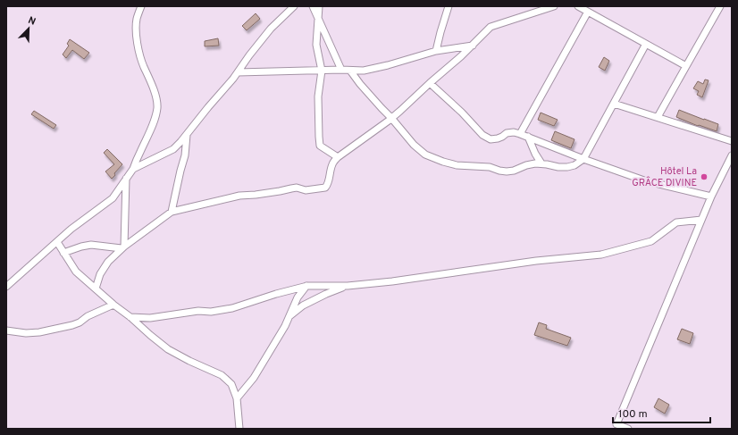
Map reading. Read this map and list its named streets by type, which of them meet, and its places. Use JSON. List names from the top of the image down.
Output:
{
  "places": ["Hôtel La GRÂCE DIVINE"],
  "scale_bar": "100 m",
  "north": "top right"
}
